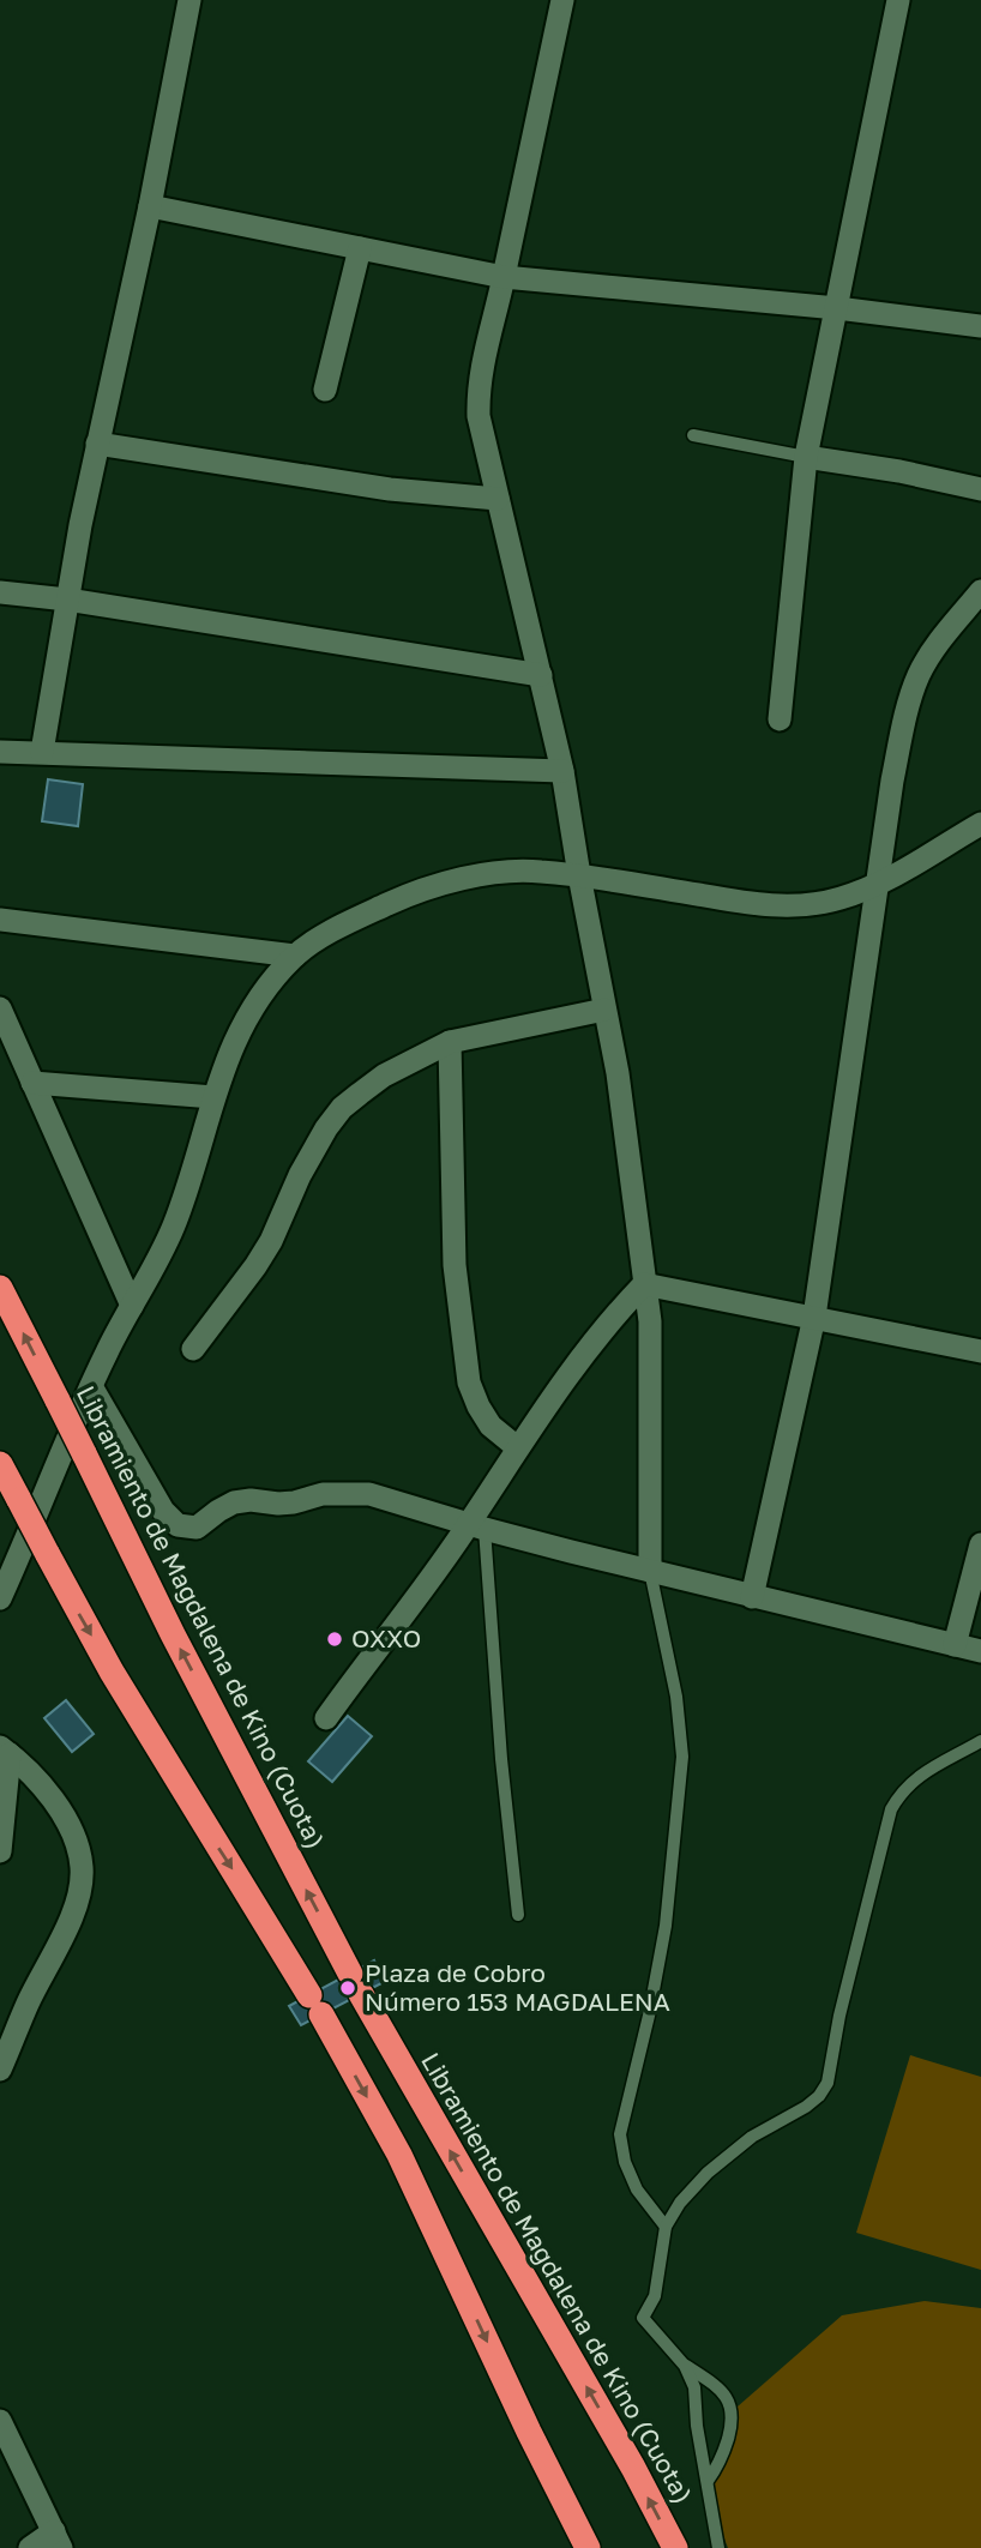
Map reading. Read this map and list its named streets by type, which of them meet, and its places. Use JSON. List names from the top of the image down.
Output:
{
  "streets": {
    "highway": ["Libramiento de Magdalena de Kino (Cuota)"]
  },
  "places": ["OXXO", "Plaza de Cobro Número 153 MAGDALENA"]
}
